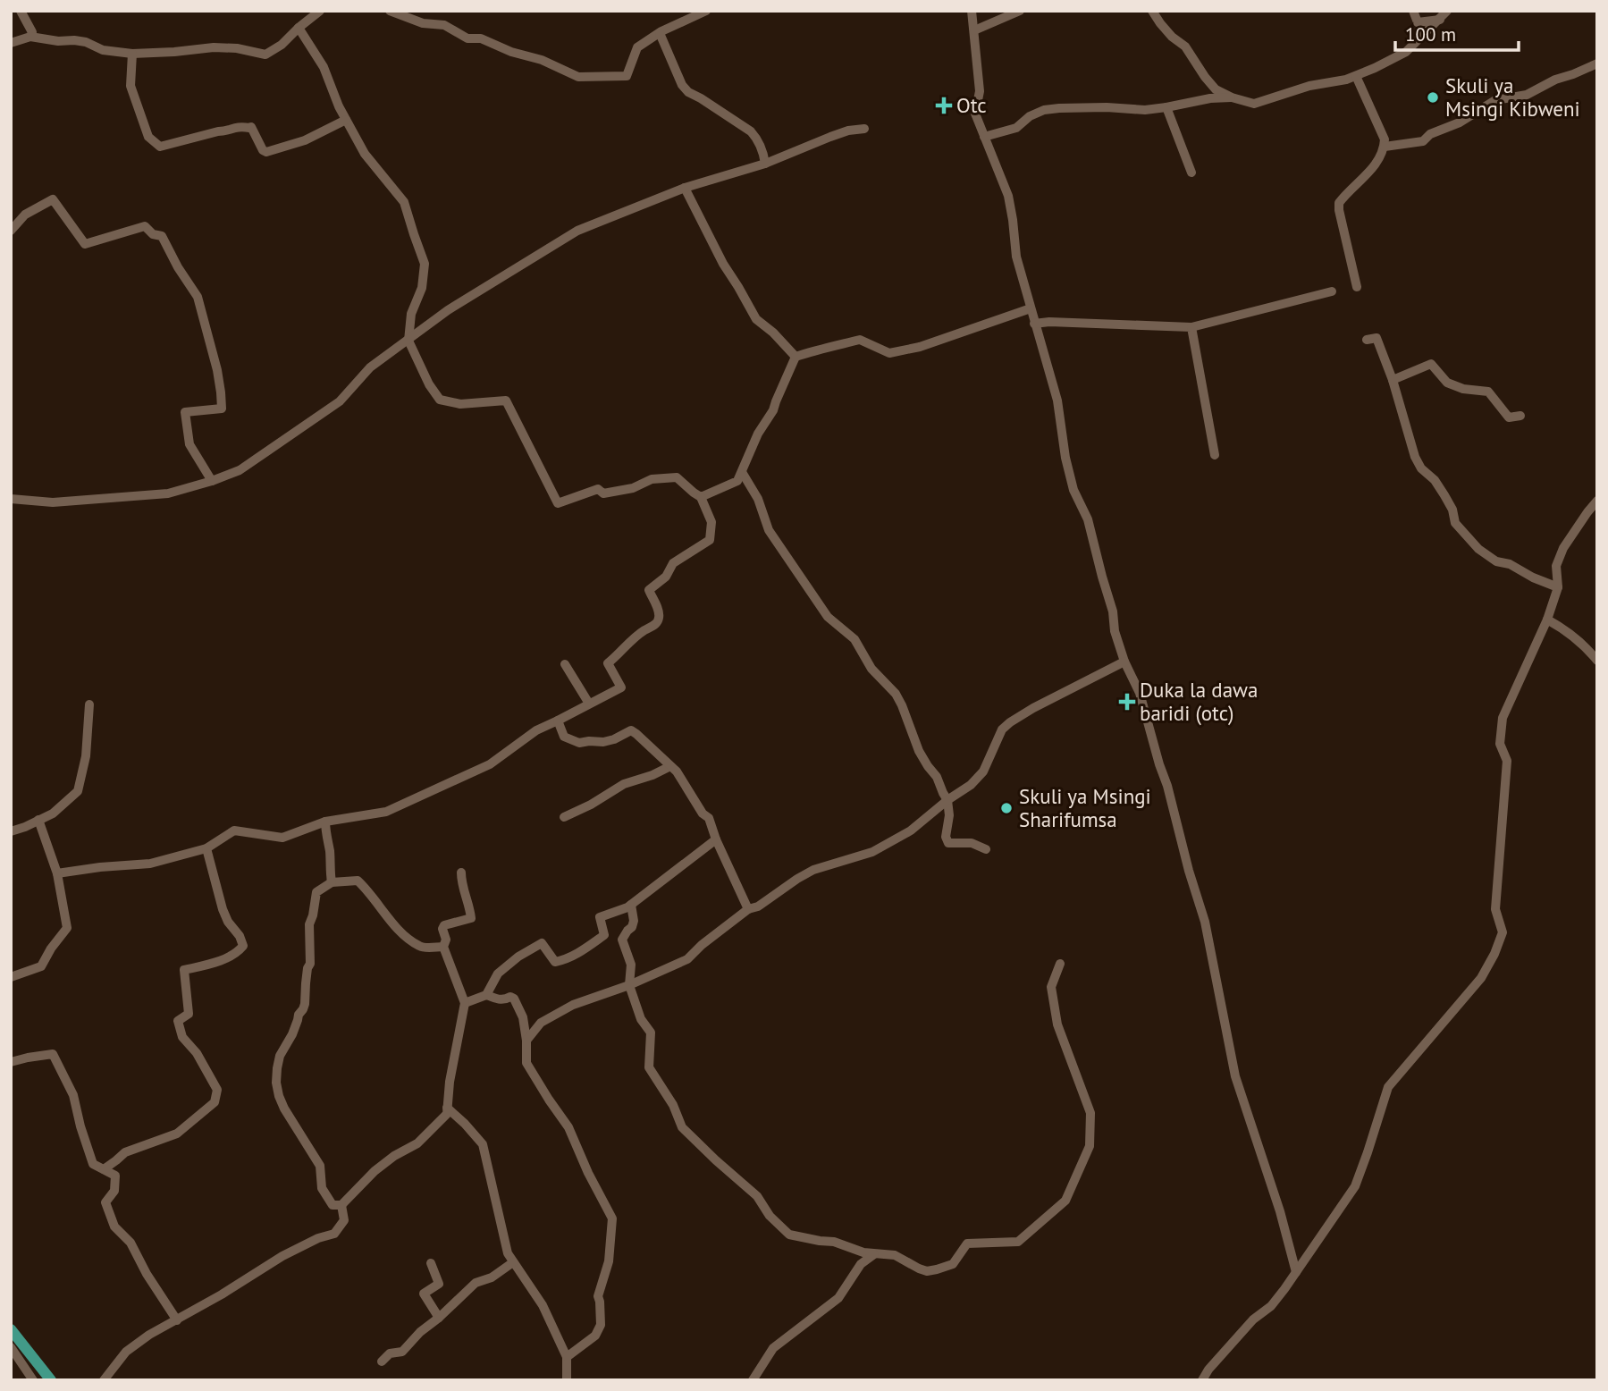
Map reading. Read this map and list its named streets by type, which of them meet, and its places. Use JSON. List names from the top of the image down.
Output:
{
  "places": {
    "other": ["Skuli ya Msingi Kibweni", "Skuli ya Msingi Sharifumsa"],
    "health": ["Otc", "Duka la dawa baridi (otc)"]
  },
  "scale_bar": "100 m"
}
